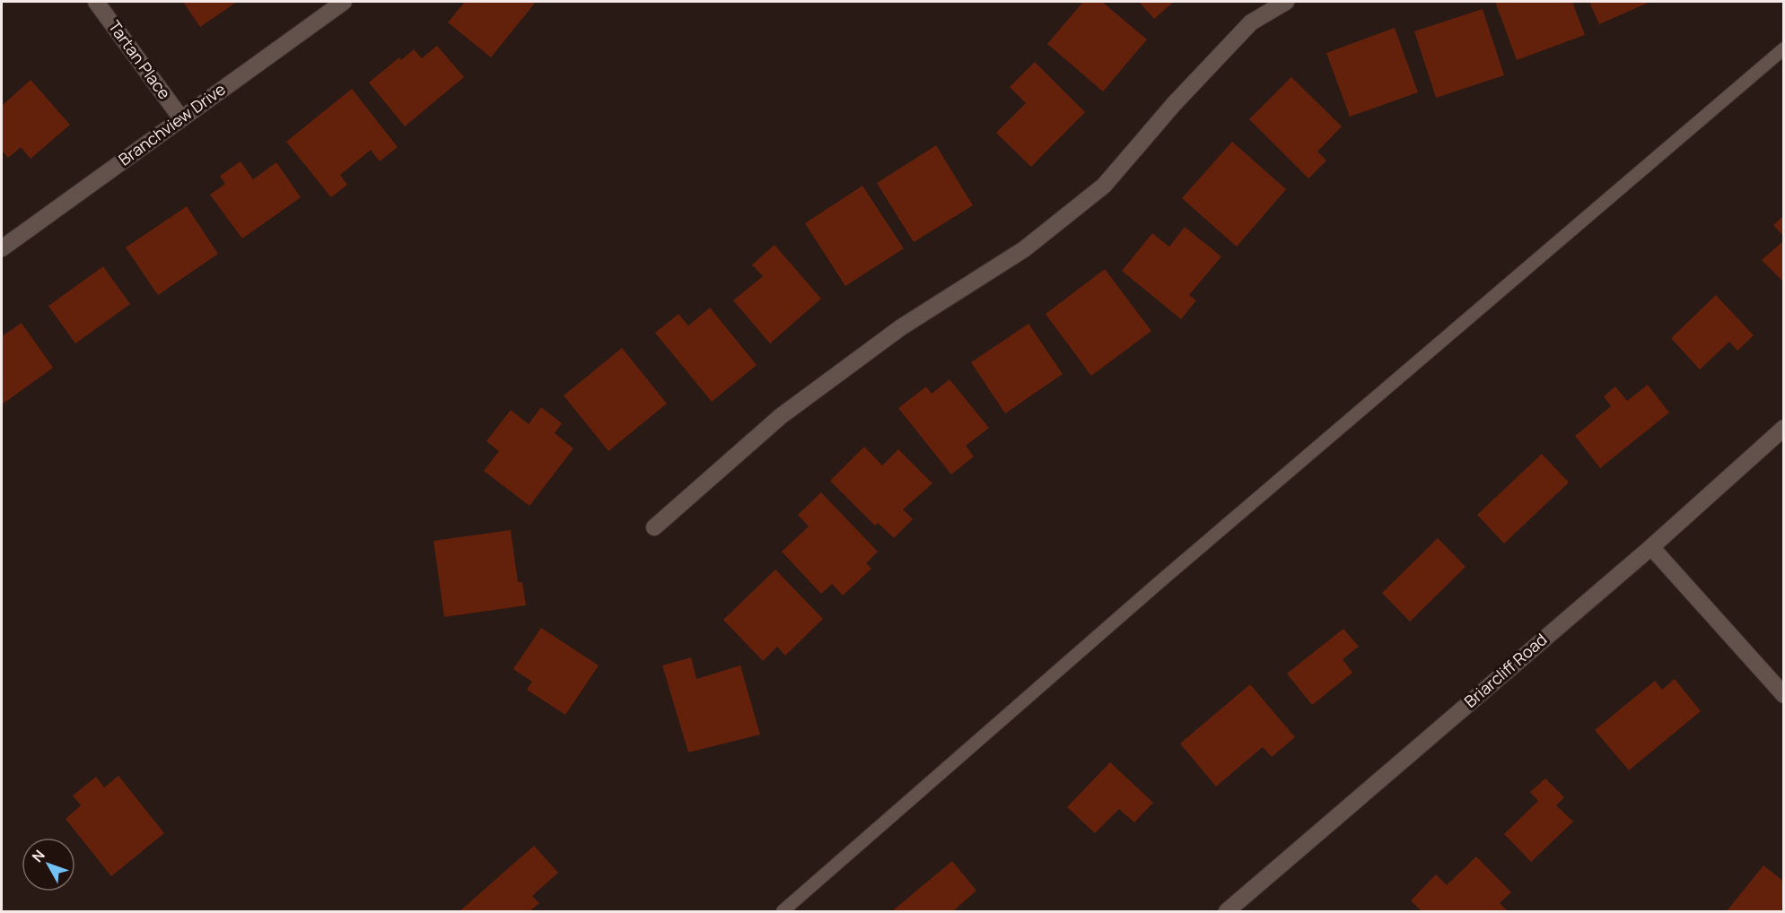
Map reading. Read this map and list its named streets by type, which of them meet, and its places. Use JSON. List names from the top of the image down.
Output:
{
  "streets": {
    "street": ["Tartan Place", "Branchview Drive", "Briarcliff Road"]
  },
  "crossings": [
    ["Tartan Place", "Branchview Drive"]
  ],
  "north": "top left"
}
